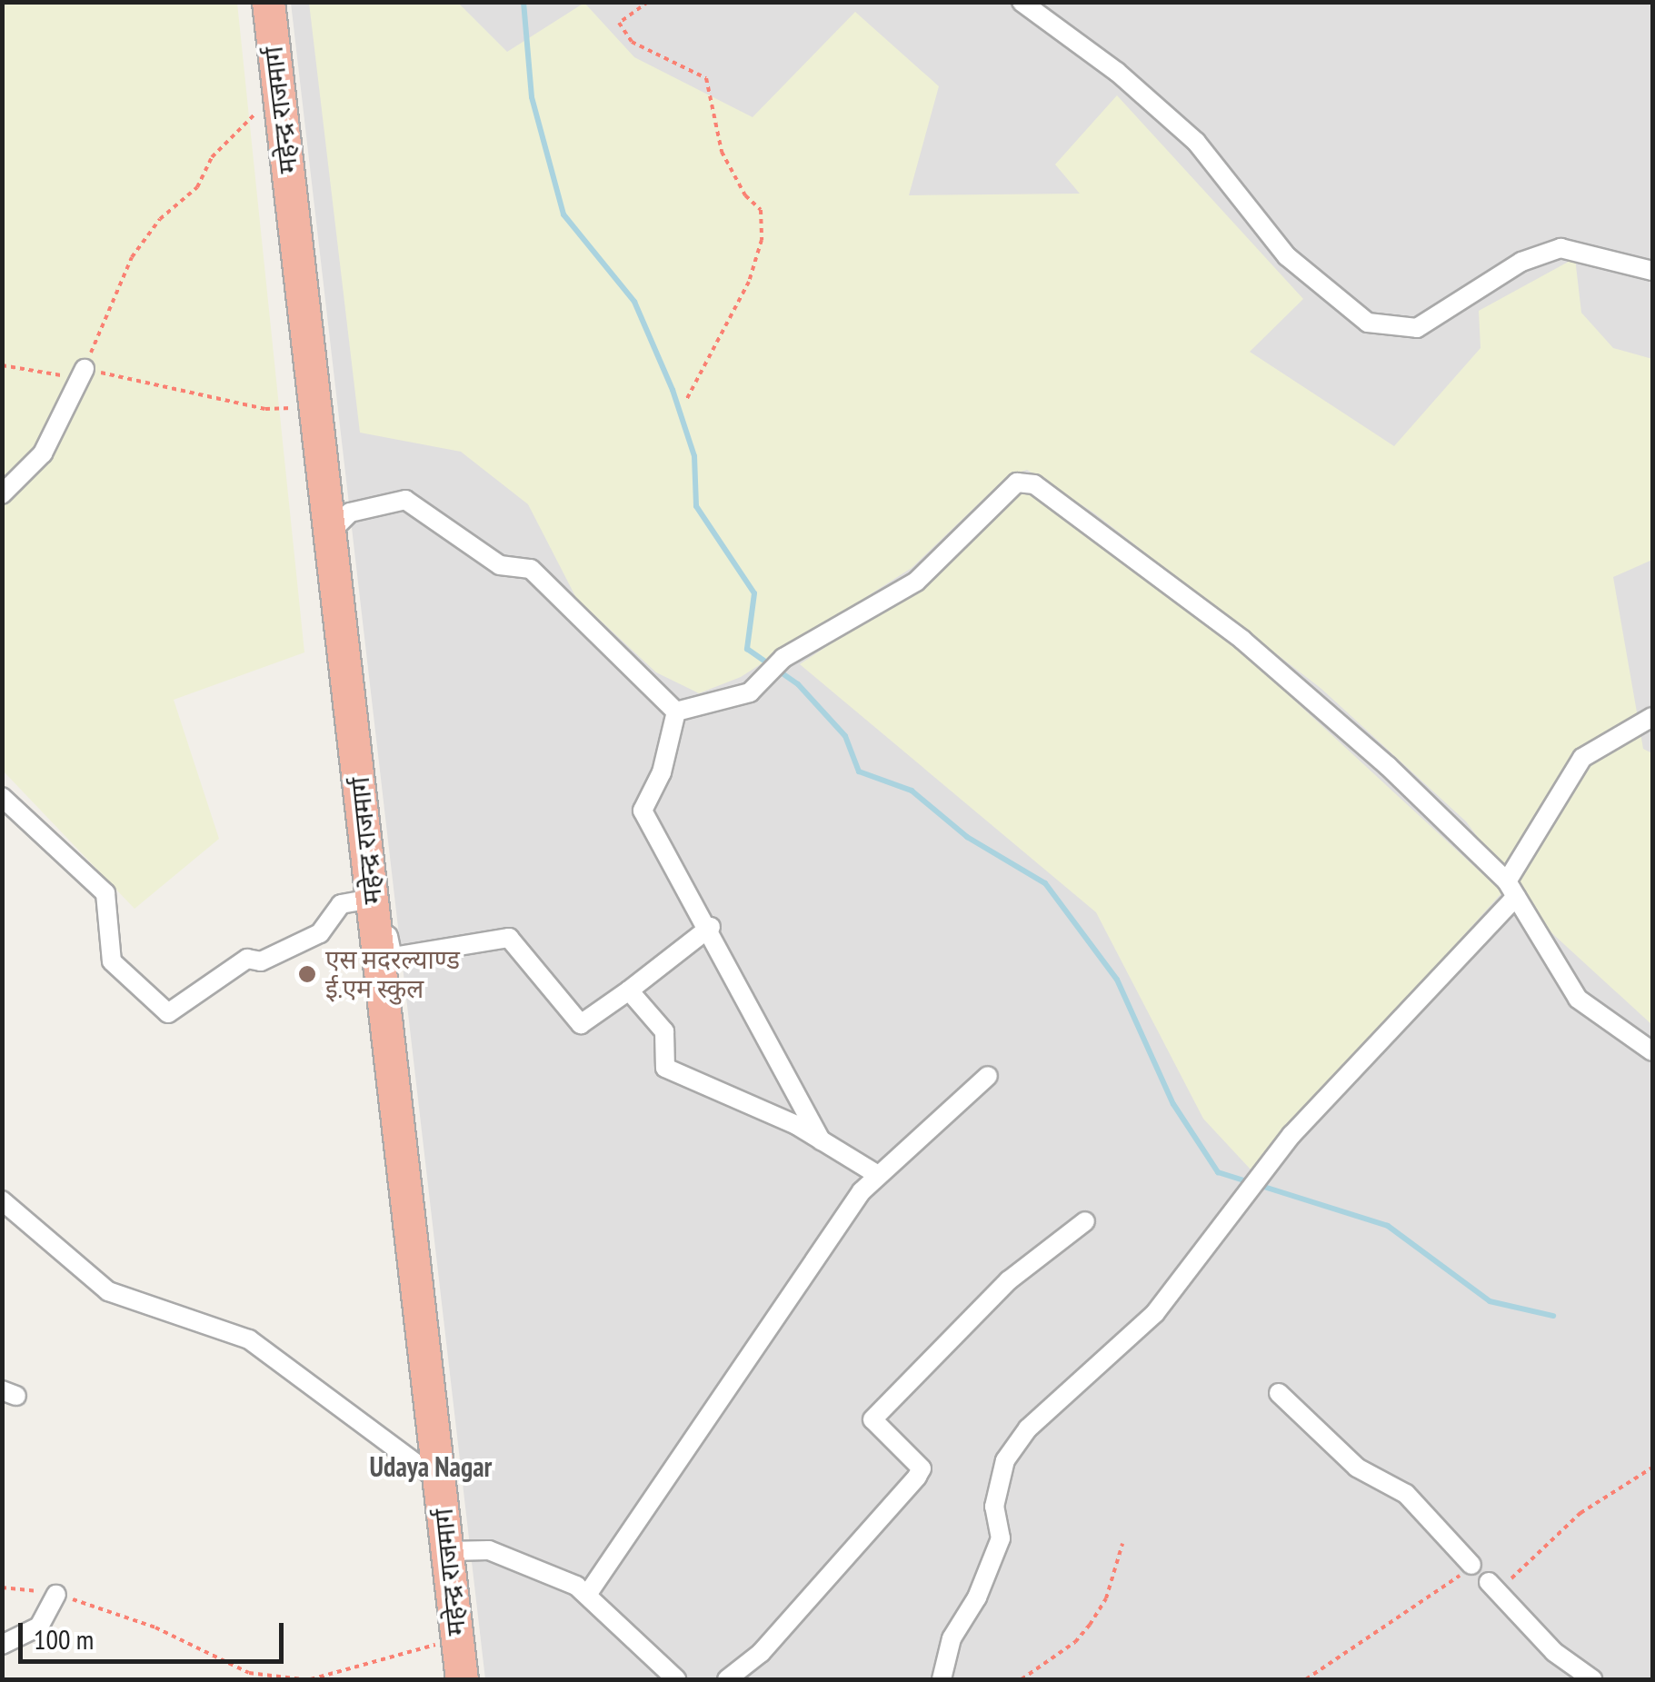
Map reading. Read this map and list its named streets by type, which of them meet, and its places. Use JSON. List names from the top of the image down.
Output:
{
  "streets": {
    "highway": ["महेन्द्र राजमार्ग"]
  },
  "districts": ["Udaya Nagar"],
  "places": ["एस मदरल्याण्ड ई.एम स्कुल"],
  "scale_bar": "100 m"
}
